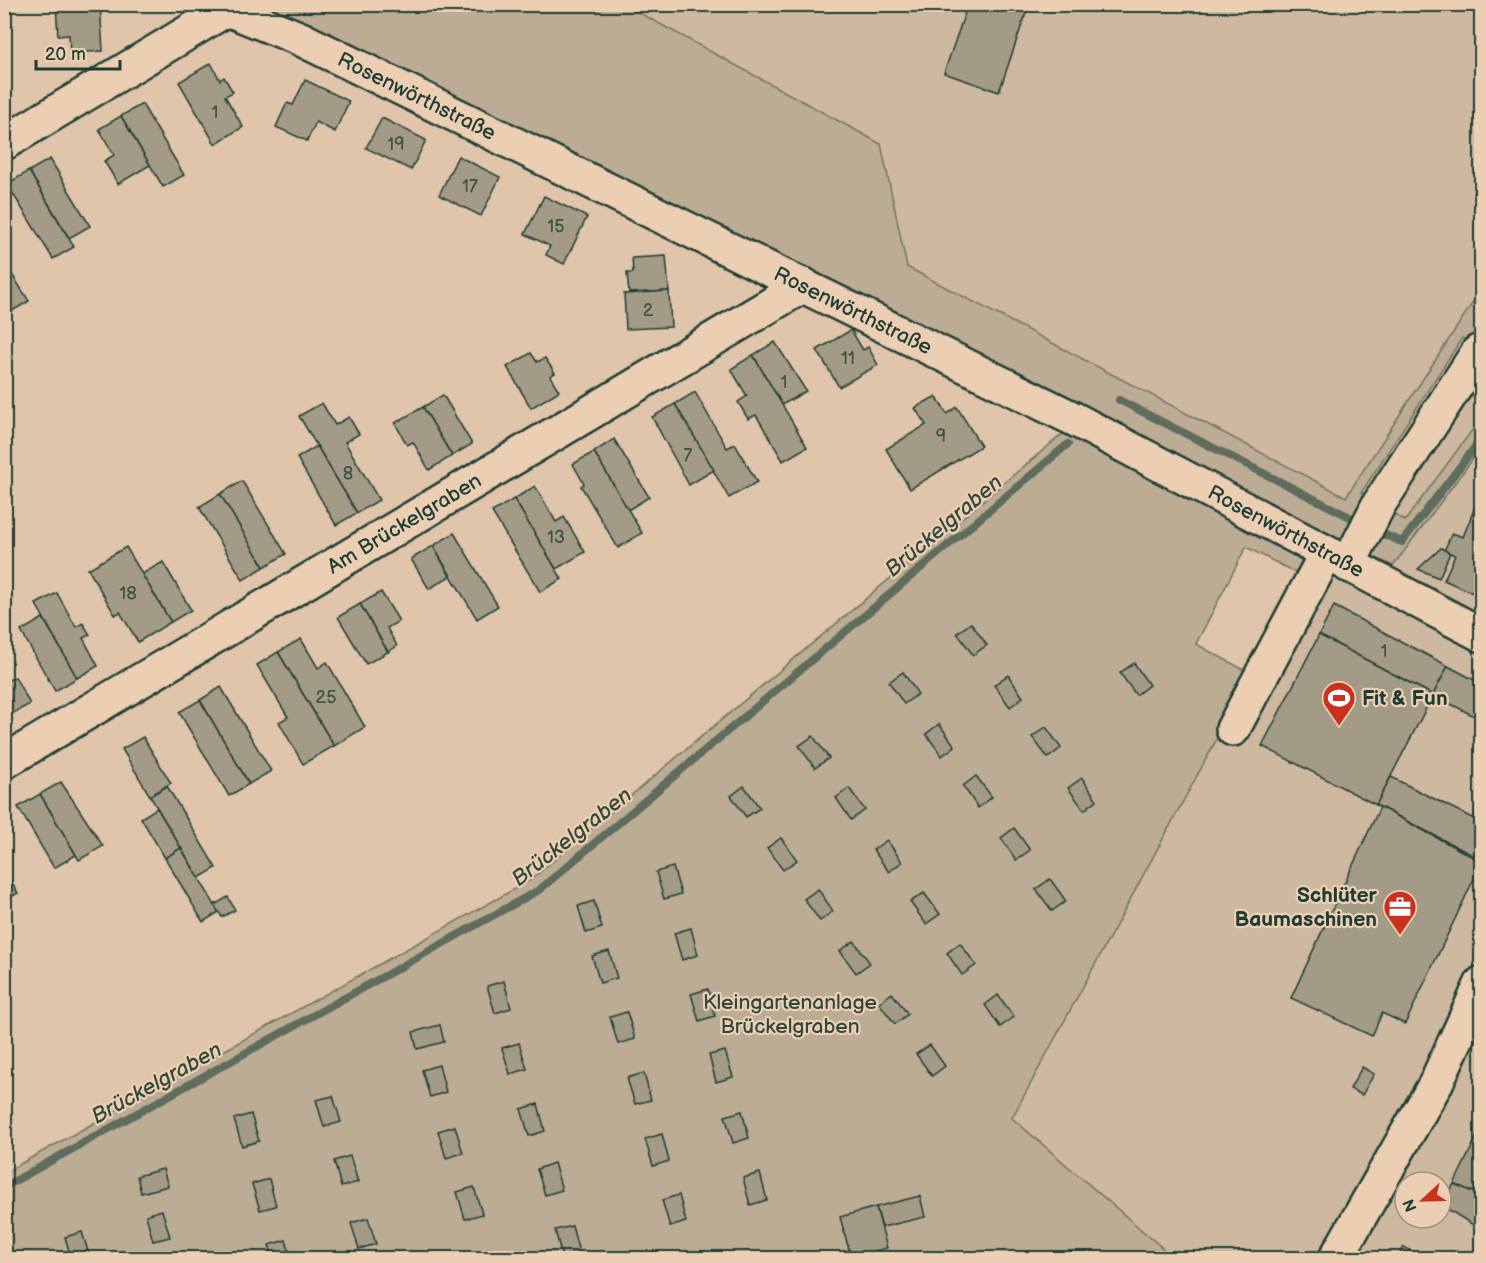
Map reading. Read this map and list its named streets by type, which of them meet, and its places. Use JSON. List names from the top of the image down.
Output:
{
  "streets": {
    "street": ["Rosenwörthstraße", "Am Brückelgraben"]
  },
  "crossings": [
    ["Rosenwörthstraße", "Am Brückelgraben"]
  ],
  "water": ["Brückelgraben"],
  "parks": ["Kleingartenanlage Brückelgraben"],
  "places": {
    "sports": ["Fit & Fun"],
    "office": ["Schlüter Baumaschinen"]
  },
  "house_numbers": [
    "1",
    "19",
    "17",
    "15",
    "2",
    "11",
    "1",
    "9",
    "7",
    "8",
    "13",
    "18",
    "1",
    "25"
  ],
  "scale_bar": "20 m",
  "north": "left"
}
